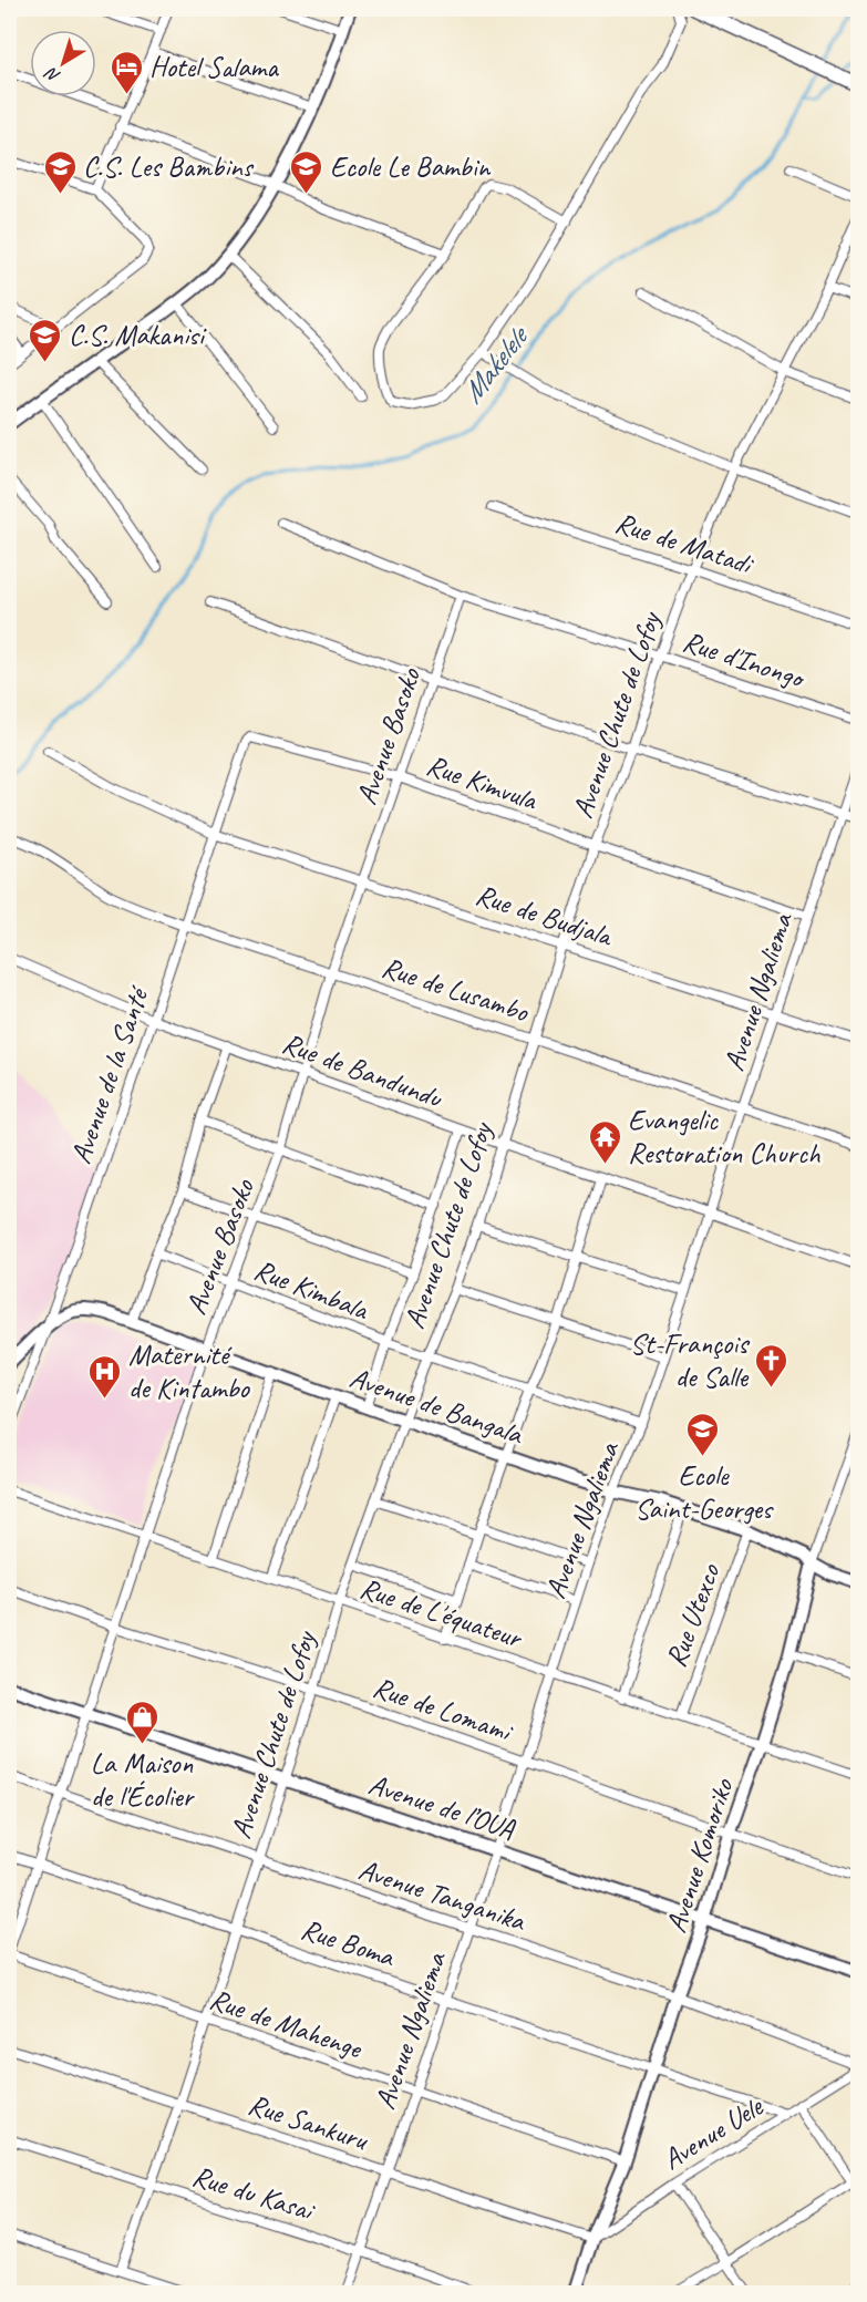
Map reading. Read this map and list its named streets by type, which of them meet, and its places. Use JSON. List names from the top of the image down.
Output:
{
  "streets": {
    "street": [
      "Rue de Matadi",
      "Rue d'Inongo",
      "Avenue Chute de Lofoy",
      "Avenue Basoko",
      "Rue Kimvula",
      "Rue de Budjala",
      "Rue de Lusambo",
      "Avenue Ngaliema",
      "Rue de Bandundu",
      "Avenue de la Santé",
      "Rue Kimbala",
      "Avenue de Bangala",
      "Rue de L'équateur",
      "Rue Utexco",
      "Rue de Lomami",
      "Avenue de l’OUA",
      "Avenue Komoriko",
      "Avenue Tanganika",
      "Rue Boma",
      "Rue de Mahenge",
      "Rue Sankuru",
      "Avenue Uele",
      "Rue du Kasai"
    ]
  },
  "crossings": [
    ["Rue de Matadi", "Avenue Chute de Lofoy"],
    ["Rue d'Inongo", "Avenue Chute de Lofoy"],
    ["Rue d'Inongo", "Avenue Basoko"],
    ["Avenue Chute de Lofoy", "Rue Kimvula"],
    ["Avenue Chute de Lofoy", "Rue de Budjala"],
    ["Avenue Chute de Lofoy", "Rue de Lusambo"],
    ["Avenue Chute de Lofoy", "Rue de Bandundu"],
    ["Avenue Chute de Lofoy", "Rue Kimbala"],
    ["Avenue Chute de Lofoy", "Avenue de Bangala"],
    ["Avenue Chute de Lofoy", "Rue de L'équateur"],
    ["Avenue Chute de Lofoy", "Rue de Lomami"],
    ["Avenue Chute de Lofoy", "Avenue de l’OUA"],
    ["Avenue Chute de Lofoy", "Avenue Tanganika"],
    ["Avenue Chute de Lofoy", "Rue Boma"],
    ["Avenue Chute de Lofoy", "Rue de Mahenge"],
    ["Avenue Chute de Lofoy", "Rue Sankuru"],
    ["Avenue Chute de Lofoy", "Rue du Kasai"],
    ["Avenue Basoko", "Rue Kimvula"],
    ["Avenue Basoko", "Rue de Budjala"],
    ["Avenue Basoko", "Rue de Lusambo"],
    ["Avenue Basoko", "Rue de Bandundu"],
    ["Avenue Basoko", "Rue Kimbala"],
    ["Avenue Basoko", "Avenue de Bangala"],
    ["Avenue Basoko", "Rue de L'équateur"],
    ["Avenue Basoko", "Rue de Lomami"],
    ["Avenue Basoko", "Avenue de l’OUA"],
    ["Avenue Basoko", "Avenue Tanganika"],
    ["Avenue Basoko", "Rue Boma"],
    ["Avenue Basoko", "Rue de Mahenge"],
    ["Rue Kimvula", "Avenue Ngaliema"],
    ["Rue Kimvula", "Avenue de la Santé"],
    ["Rue de Budjala", "Avenue Ngaliema"],
    ["Rue de Budjala", "Avenue de la Santé"],
    ["Rue de Lusambo", "Avenue Ngaliema"],
    ["Rue de Lusambo", "Avenue de la Santé"],
    ["Avenue Ngaliema", "Rue de Bandundu"],
    ["Avenue Ngaliema", "Rue Kimbala"],
    ["Avenue Ngaliema", "Avenue de Bangala"],
    ["Avenue Ngaliema", "Rue de L'équateur"],
    ["Avenue Ngaliema", "Rue de Lomami"],
    ["Avenue Ngaliema", "Avenue de l’OUA"],
    ["Avenue Ngaliema", "Avenue Tanganika"],
    ["Avenue Ngaliema", "Rue Boma"],
    ["Avenue Ngaliema", "Rue de Mahenge"],
    ["Avenue Ngaliema", "Rue Sankuru"],
    ["Avenue Ngaliema", "Rue du Kasai"],
    ["Rue de Bandundu", "Avenue de la Santé"],
    ["Avenue de la Santé", "Avenue de Bangala"],
    ["Avenue de Bangala", "Rue Utexco"],
    ["Avenue de Bangala", "Avenue Komoriko"],
    ["Rue de L'équateur", "Rue Utexco"],
    ["Rue de L'équateur", "Avenue Komoriko"],
    ["Rue de Lomami", "Avenue Komoriko"],
    ["Avenue de l’OUA", "Avenue Komoriko"],
    ["Avenue Komoriko", "Avenue Tanganika"],
    ["Avenue Komoriko", "Rue Boma"],
    ["Avenue Komoriko", "Rue de Mahenge"],
    ["Avenue Komoriko", "Rue Sankuru"],
    ["Avenue Komoriko", "Avenue Uele"],
    ["Avenue Tanganika", "Avenue Uele"],
    ["Rue Boma", "Avenue Uele"],
    ["Rue Sankuru", "Avenue Uele"]
  ],
  "water": ["Makelele"],
  "places": {
    "hotel": ["Hotel Salama"],
    "school or university": [
      "C.S. Les Bambins",
      "Ecole Le Bambin",
      "C.S. Makanisi",
      "Ecole Saint-Georges"
    ],
    "temple": ["Evangelic Restoration Church"],
    "church": ["St-François de Salle"],
    "hospital": ["Maternité de Kintambo"],
    "shop": ["La Maison de l'Écolier"]
  },
  "north": "bottom left"
}
